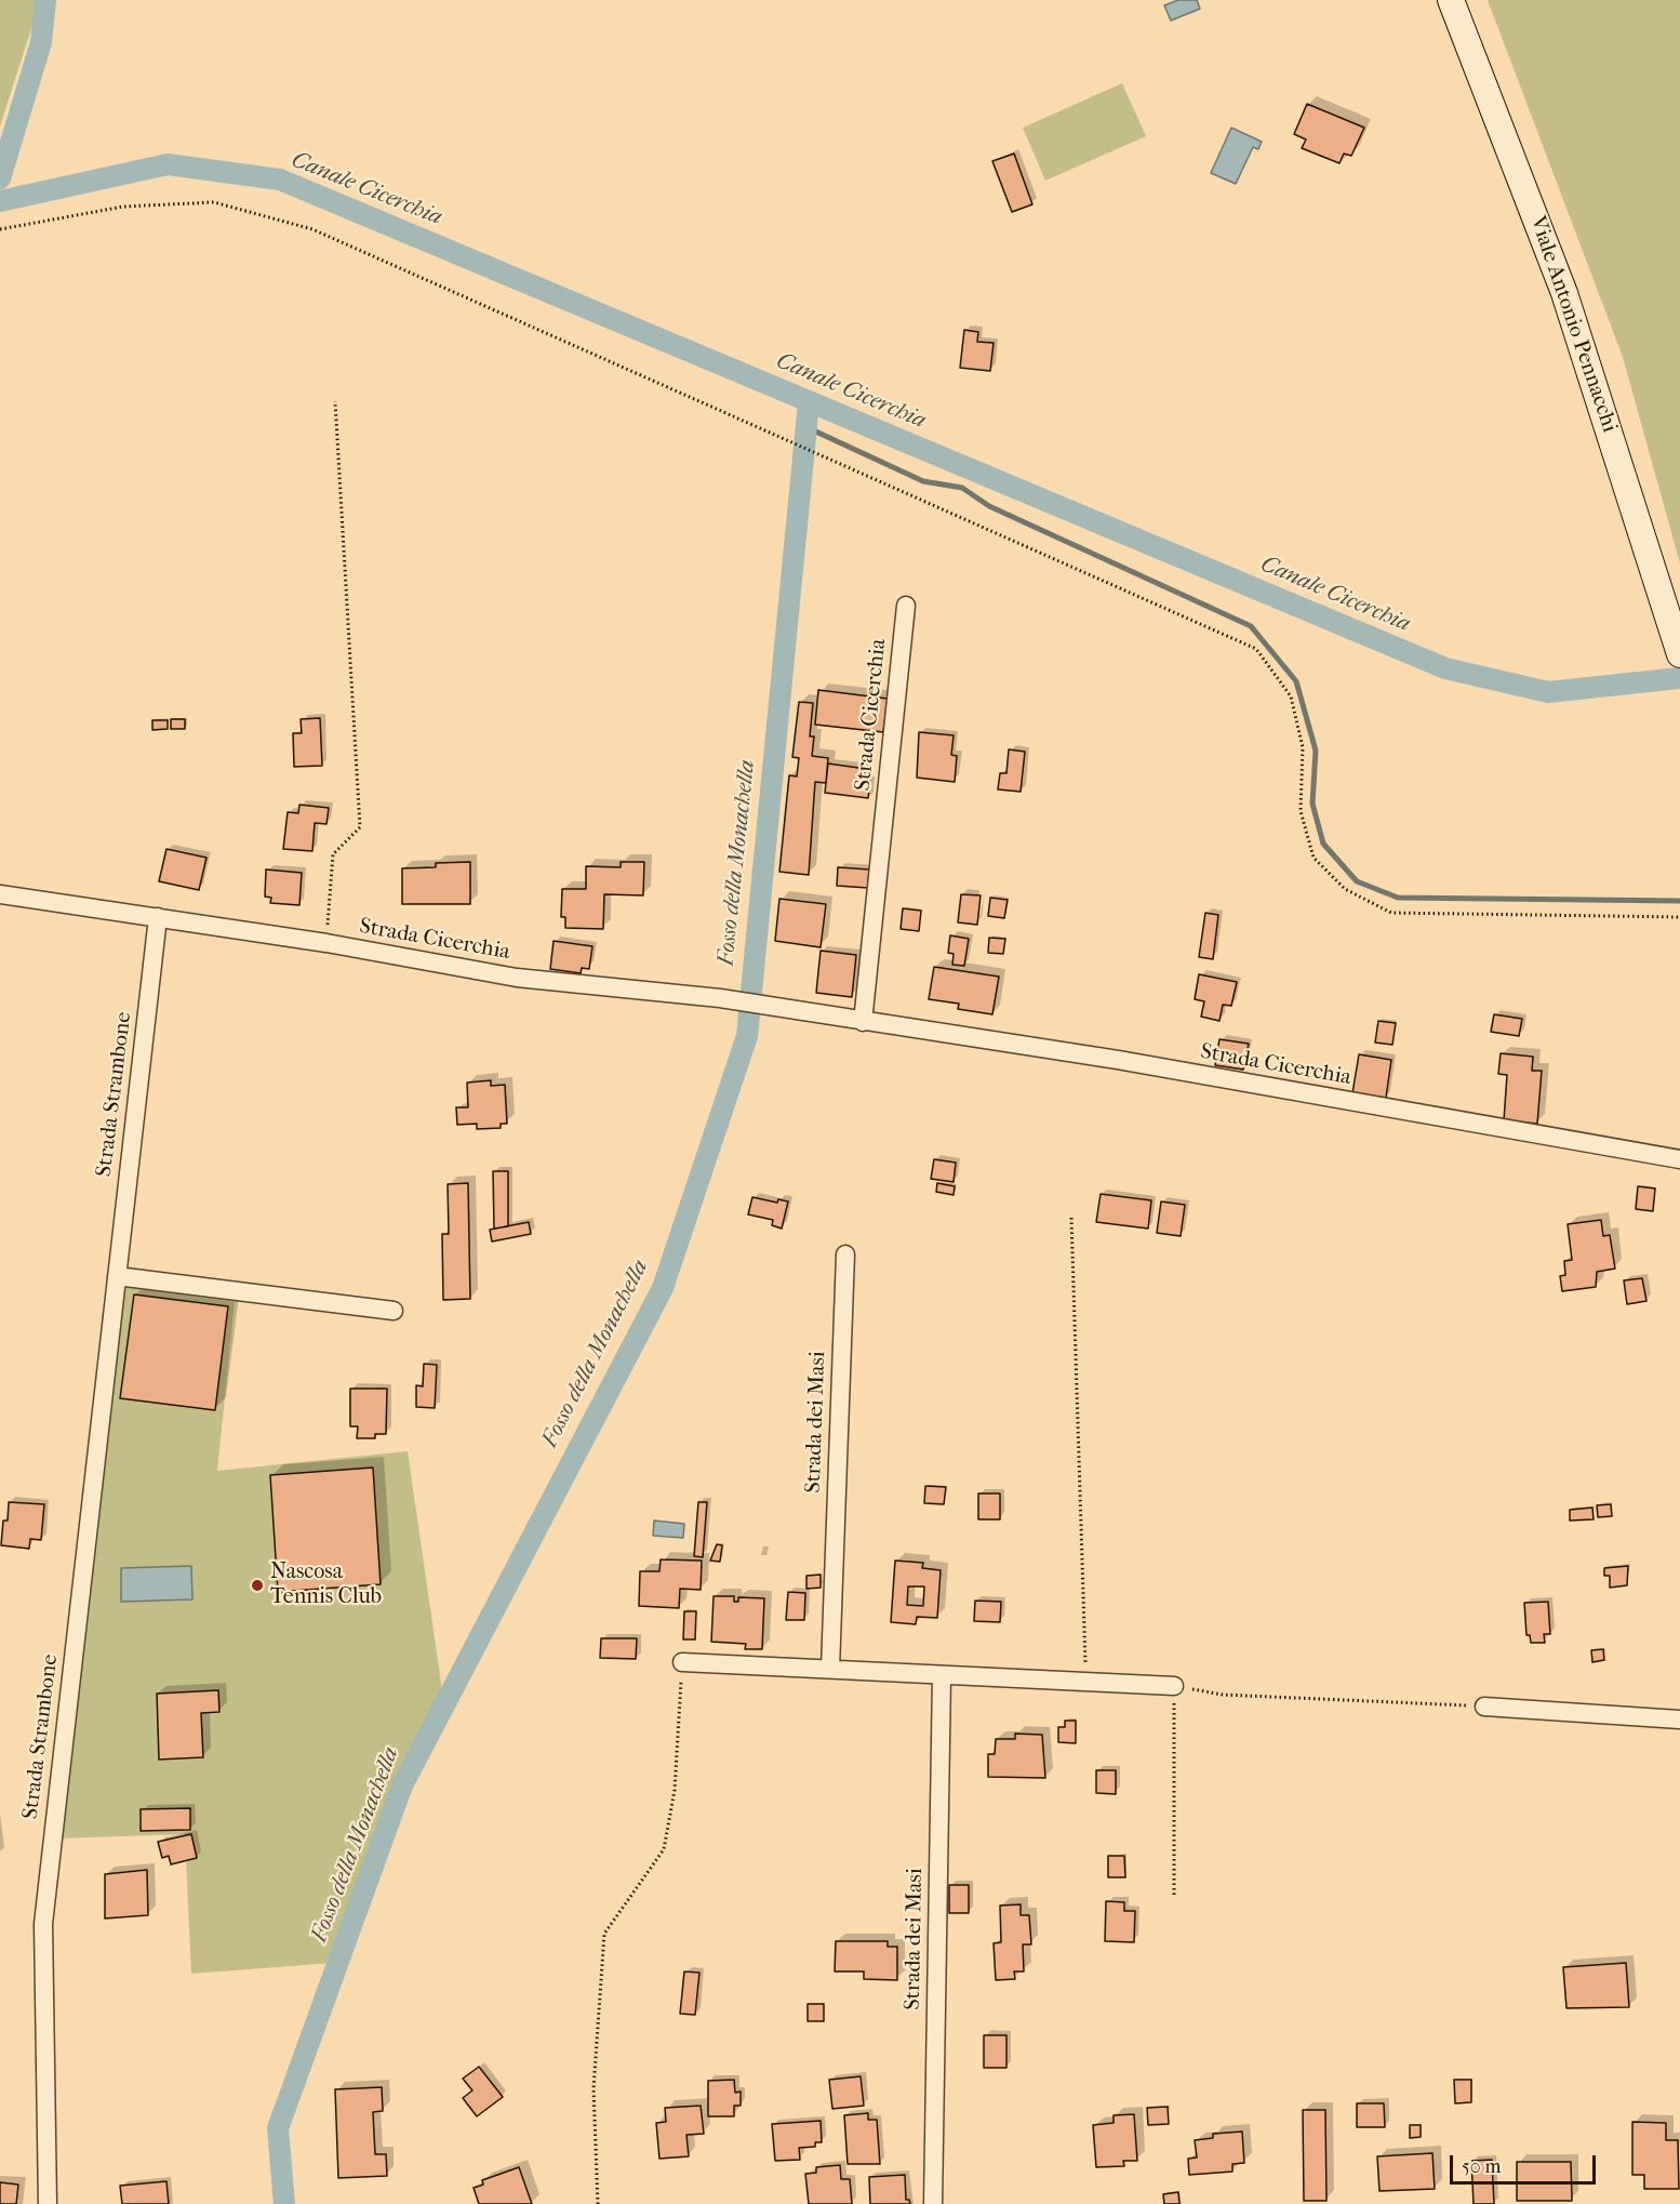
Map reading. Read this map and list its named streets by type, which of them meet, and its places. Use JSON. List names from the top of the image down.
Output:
{
  "streets": {
    "main road": ["Viale Antonio Pennacchi"],
    "street": ["Strada Cicerchia", "Strada Strambone", "Strada dei Masi"]
  },
  "crossings": [
    ["Strada Cicerchia", "Strada Strambone"]
  ],
  "water": ["Canale Cicerchia", "Fosso della Monachella"],
  "places": ["Nascosa Tennis Club"],
  "scale_bar": "50 m"
}
